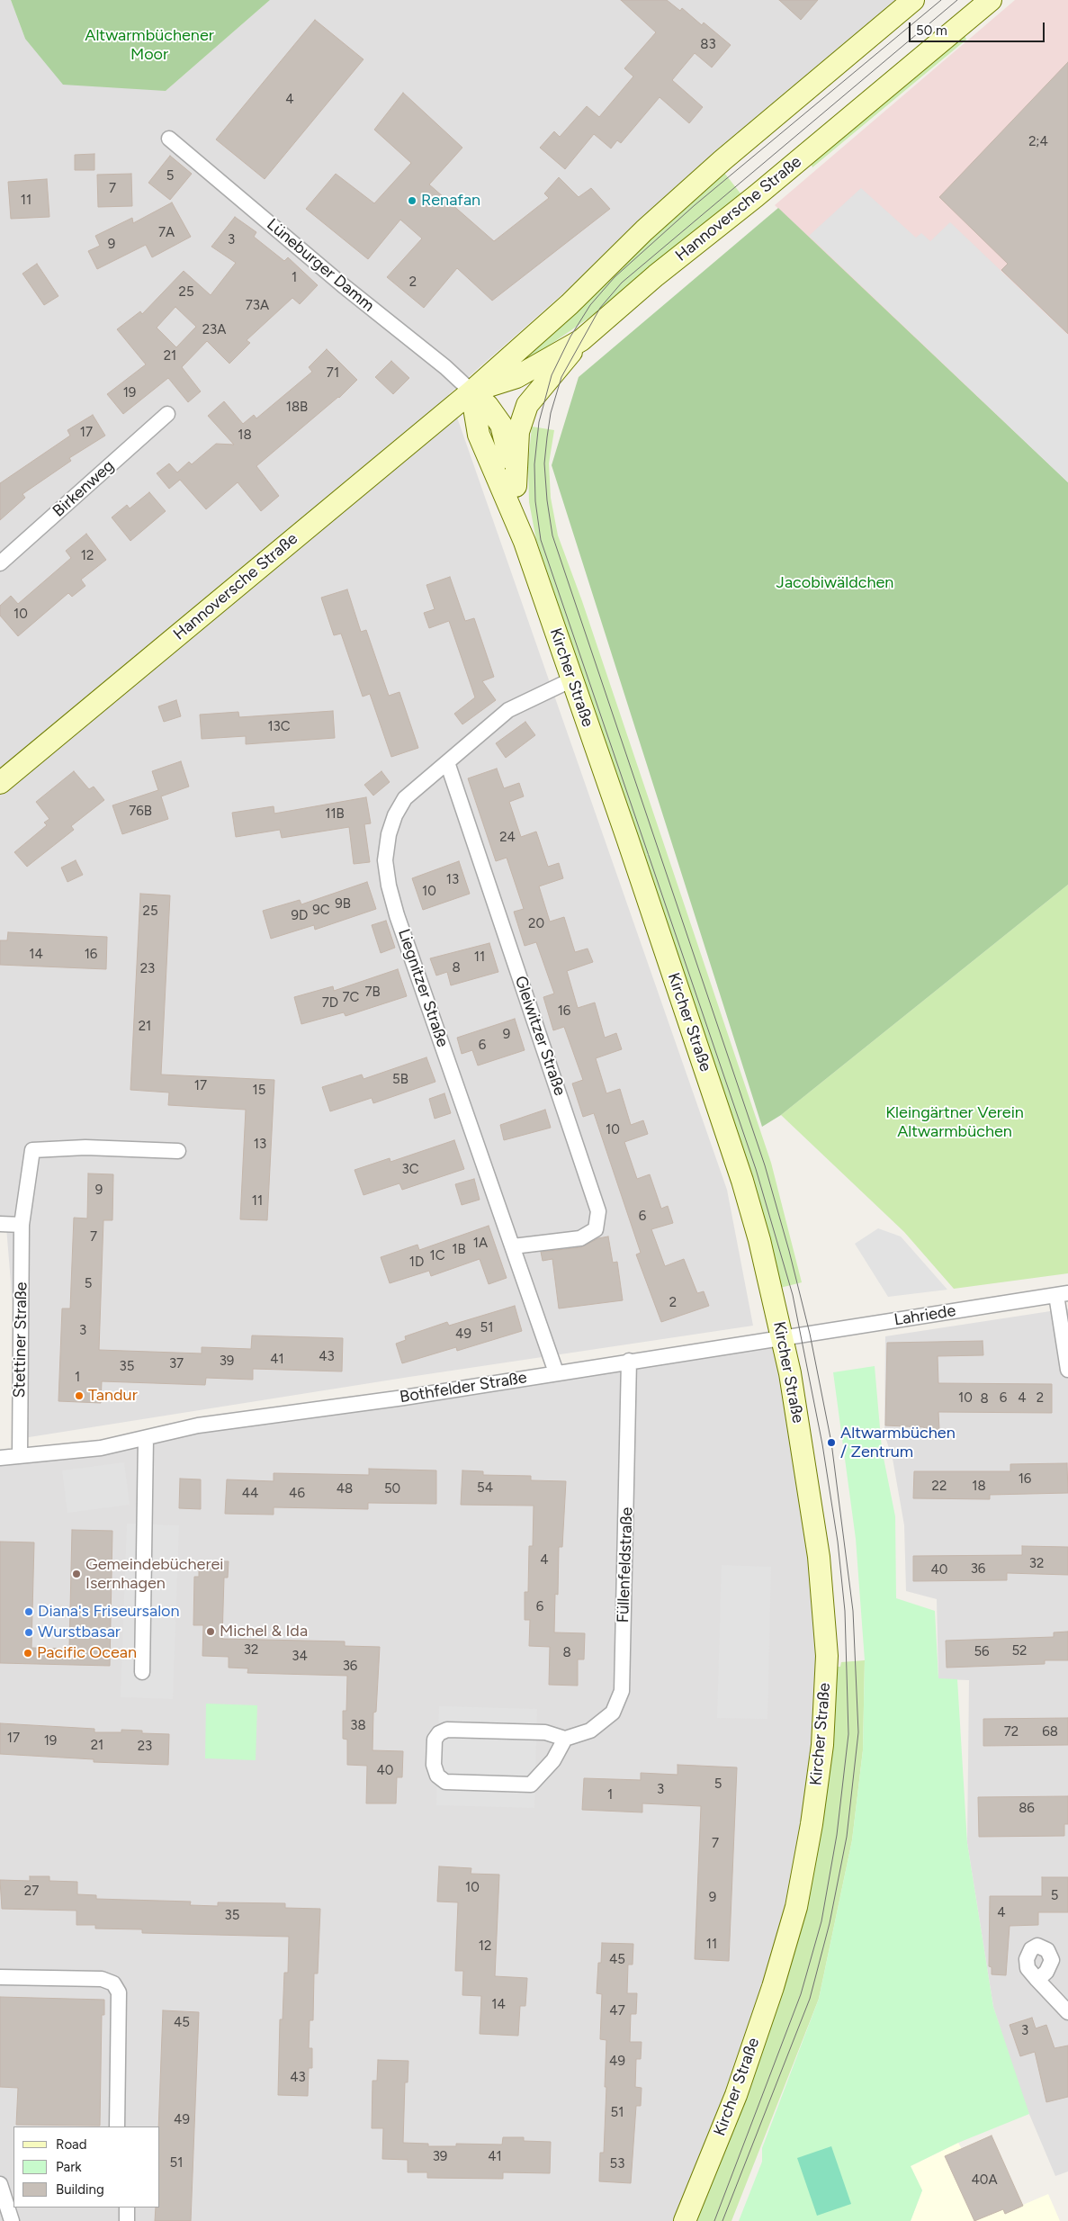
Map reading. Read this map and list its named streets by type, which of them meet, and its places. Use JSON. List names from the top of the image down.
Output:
{
  "streets": {
    "main road": ["Hannoversche Straße", "Kircher Straße"],
    "street": [
      "Lüneburger Damm",
      "Birkenweg",
      "Liegnitzer Straße",
      "Gleiwitzer Straße",
      "Lahriede",
      "Stettiner Straße",
      "Bothfelder Straße",
      "Füllenfeldstraße"
    ]
  },
  "crossings": [
    ["Hannoversche Straße", "Lüneburger Damm"],
    ["Hannoversche Straße", "Kircher Straße"],
    ["Lüneburger Damm", "Kircher Straße"],
    ["Kircher Straße", "Liegnitzer Straße"],
    ["Kircher Straße", "Lahriede"],
    ["Kircher Straße", "Bothfelder Straße"],
    ["Liegnitzer Straße", "Gleiwitzer Straße"],
    ["Liegnitzer Straße", "Bothfelder Straße"],
    ["Lahriede", "Bothfelder Straße"],
    ["Stettiner Straße", "Bothfelder Straße"],
    ["Bothfelder Straße", "Füllenfeldstraße"]
  ],
  "parks": ["Altwarmbüchener Moor", "Jacobiwäldchen", "Kleingärtner Verein Altwarmbüchen"],
  "places": [
    "Renafan",
    "Tandur",
    "Altwarmbüchen / Zentrum",
    "Gemeindebücherei Isernhagen",
    "Diana's Friseursalon",
    "Michel & Ida",
    "Wurstbasar",
    "Pacific Ocean"
  ],
  "house_numbers": [
    "83",
    "4",
    "2;4",
    "5",
    "7",
    "11",
    "7A",
    "3",
    "9",
    "1",
    "2",
    "25",
    "73A",
    "23A",
    "21",
    "71",
    "19",
    "18B",
    "17",
    "18",
    "12",
    "10",
    "13C",
    "76B",
    "11B",
    "24",
    "13",
    "10",
    "9B",
    "9C",
    "25",
    "9D",
    "20",
    "14",
    "16",
    "11",
    "8",
    "23",
    "7B",
    "7C",
    "7D",
    "16",
    "21",
    "9",
    "6",
    "5B",
    "17",
    "15",
    "10",
    "13",
    "3C",
    "9",
    "11",
    "6",
    "7",
    "1A",
    "1B",
    "1C",
    "1D",
    "5",
    "2",
    "51",
    "3",
    "49",
    "43",
    "41",
    "39",
    "37",
    "35",
    "1",
    "10",
    "6",
    "4",
    "2",
    "8",
    "16",
    "22",
    "18",
    "54",
    "48",
    "50",
    "44",
    "46",
    "4",
    "32",
    "36",
    "40",
    "6",
    "32",
    "52",
    "56",
    "8",
    "34",
    "36",
    "38",
    "72",
    "68",
    "17",
    "19",
    "21",
    "23",
    "40",
    "5",
    "3",
    "1",
    "86",
    "7",
    "10",
    "27",
    "5",
    "9",
    "4",
    "35",
    "11",
    "12",
    "45",
    "14",
    "47",
    "45",
    "3",
    "49",
    "43",
    "51",
    "49",
    "39",
    "41",
    "51",
    "53",
    "40A"
  ],
  "legend": ["Road", "Park", "Building"],
  "scale_bar": "50 m"
}
